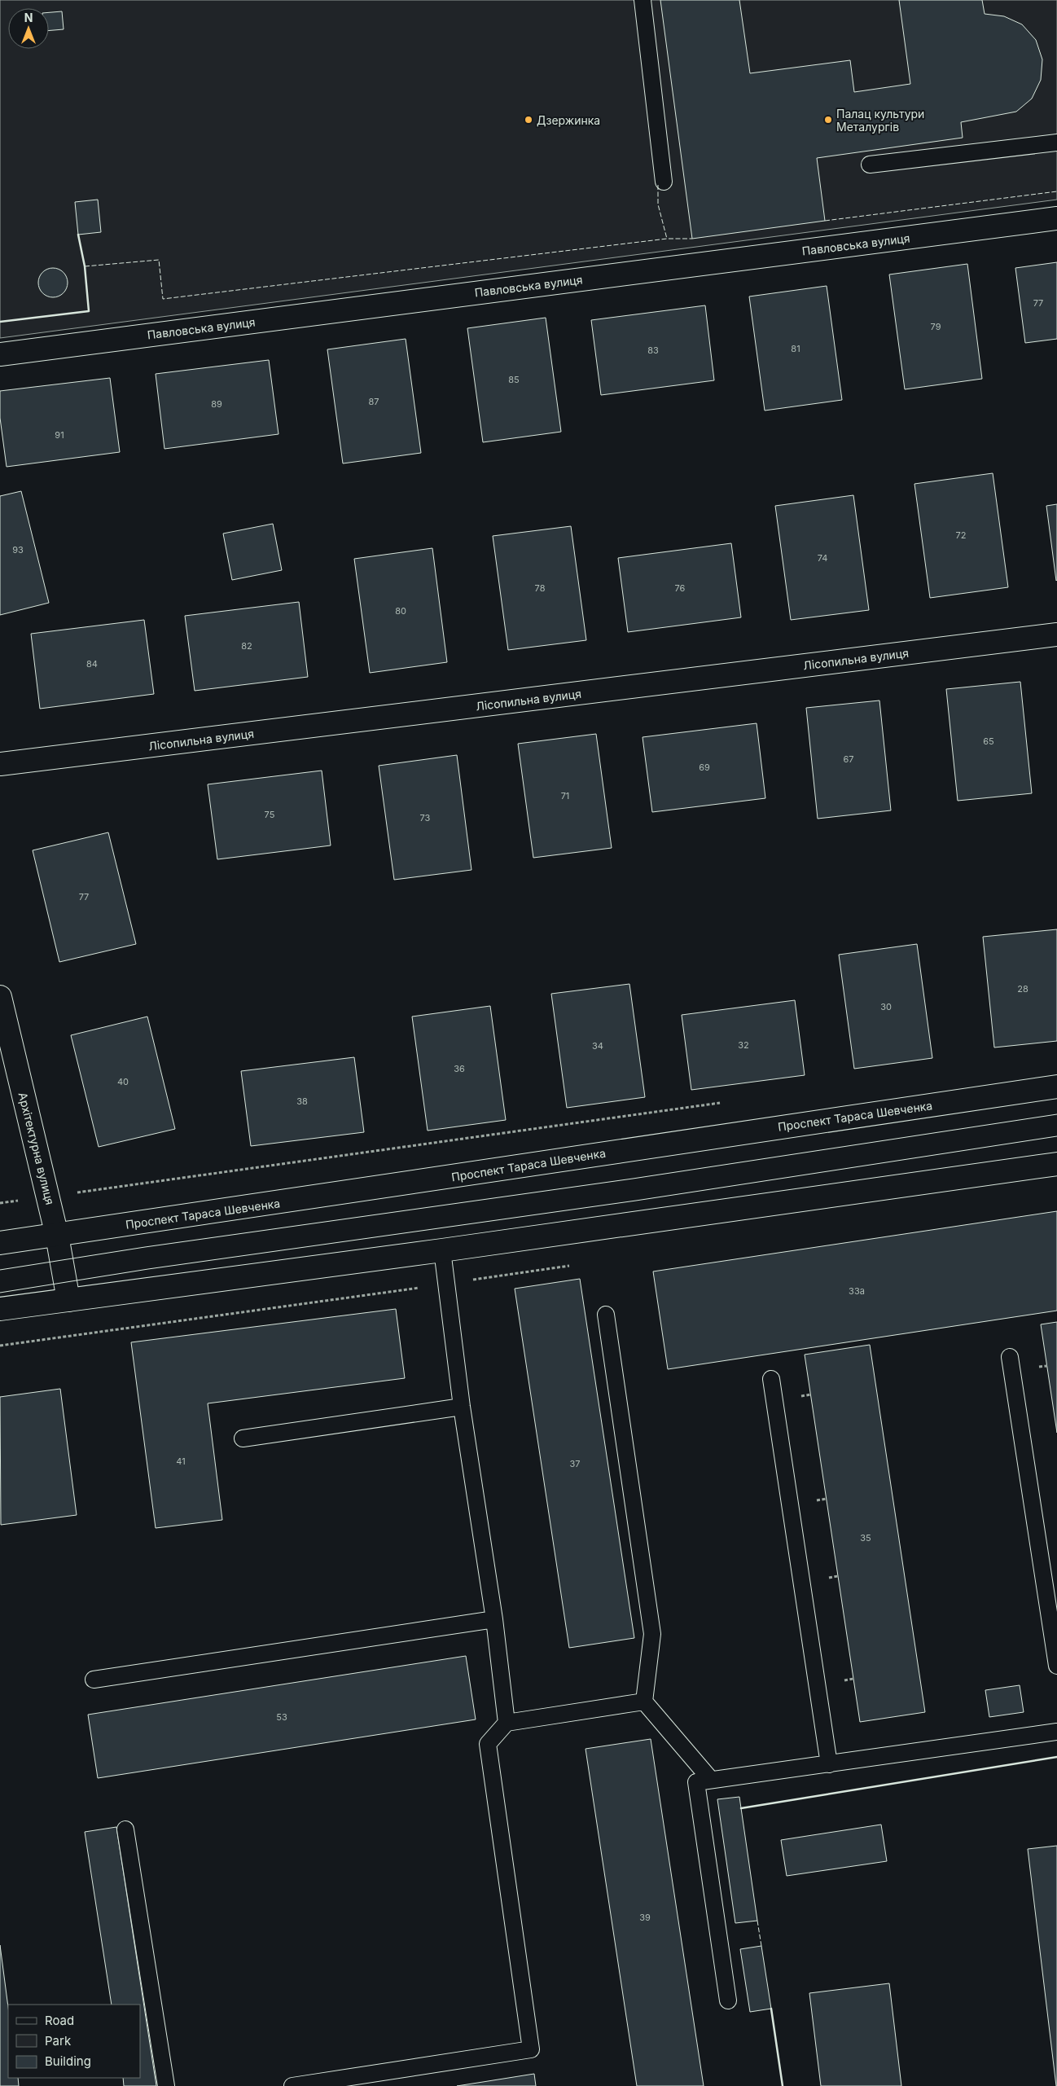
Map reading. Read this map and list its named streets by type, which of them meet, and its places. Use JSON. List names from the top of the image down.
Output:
{
  "streets": {
    "street": [
      "Павловська вулиця",
      "Лісопильна вулиця",
      "Проспект Тараса Шевченка",
      "Архітектурна вулиця"
    ]
  },
  "crossings": [
    ["Проспект Тараса Шевченка", "Архітектурна вулиця"]
  ],
  "places": ["Дзержинка", "Палац культури Металургів"],
  "house_numbers": [
    "77",
    "79",
    "81",
    "83",
    "85",
    "87",
    "89",
    "91",
    "72",
    "93",
    "74",
    "78",
    "76",
    "80",
    "82",
    "84",
    "65",
    "67",
    "69",
    "71",
    "75",
    "73",
    "77",
    "28",
    "30",
    "32",
    "34",
    "36",
    "40",
    "38",
    "33а",
    "41",
    "37",
    "35",
    "53",
    "39"
  ],
  "legend": ["Road", "Park", "Building"],
  "north": "top"
}
